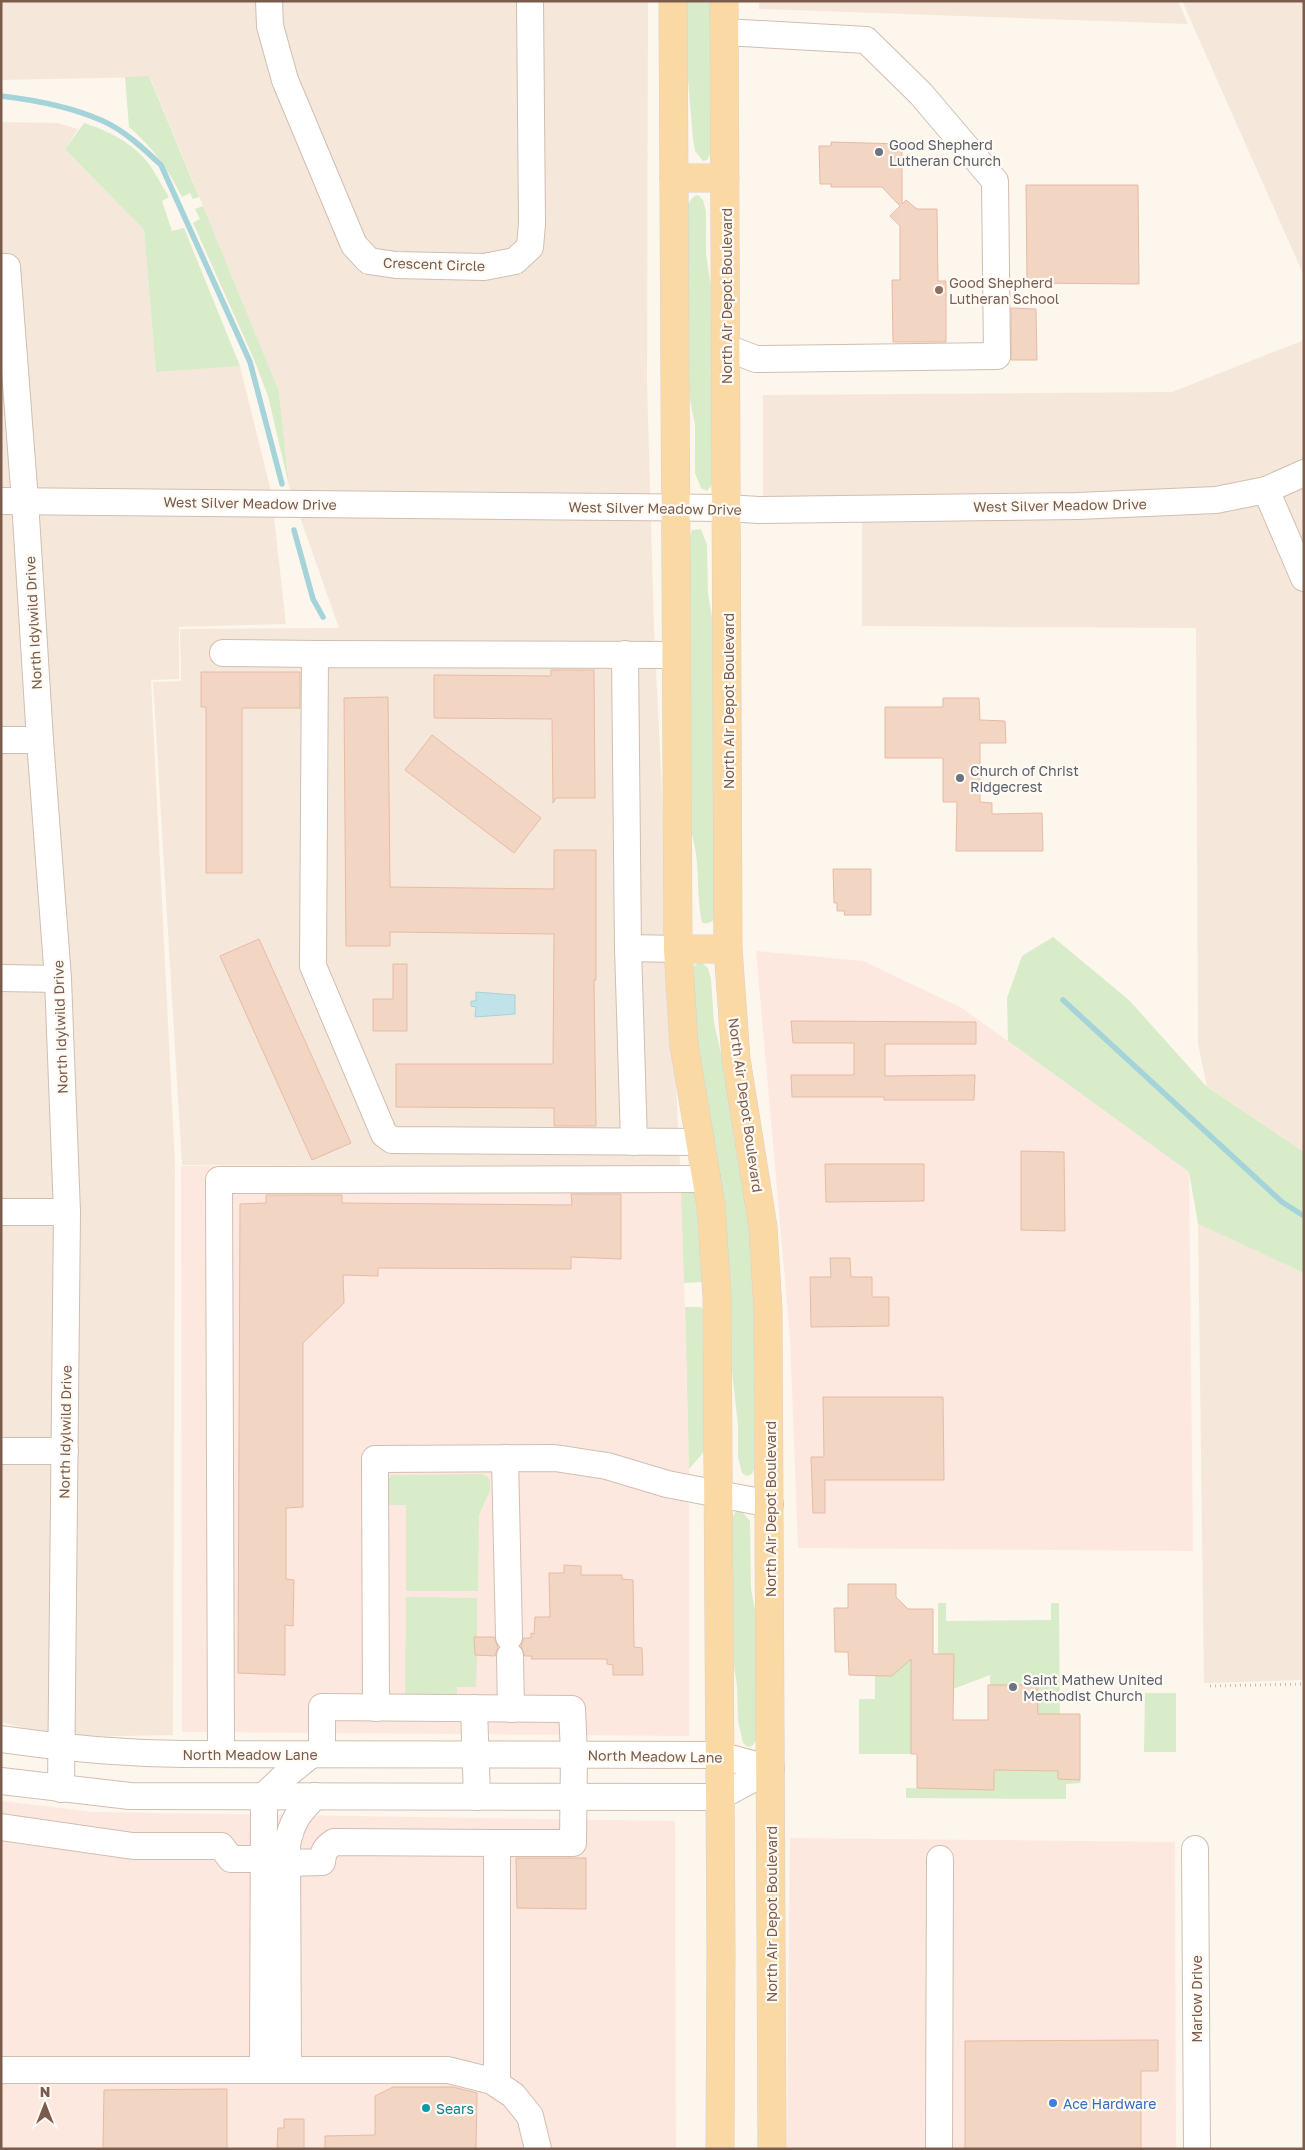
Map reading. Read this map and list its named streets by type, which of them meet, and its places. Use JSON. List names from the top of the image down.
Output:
{
  "streets": {
    "main road": ["North Air Depot Boulevard"],
    "street": [
      "Crescent Circle",
      "West Silver Meadow Drive",
      "North Idylwild Drive",
      "North Meadow Lane",
      "Marlow Drive"
    ]
  },
  "crossings": [
    ["North Air Depot Boulevard", "West Silver Meadow Drive"],
    ["North Air Depot Boulevard", "North Meadow Lane"],
    ["West Silver Meadow Drive", "North Idylwild Drive"],
    ["North Idylwild Drive", "North Meadow Lane"]
  ],
  "places": [
    "Good Shepherd Lutheran Church",
    "Good Shepherd Lutheran School",
    "Church of Christ Ridgecrest",
    "Saint Mathew United Methodist Church",
    "Ace Hardware",
    "Sears"
  ],
  "north": "top"
}
